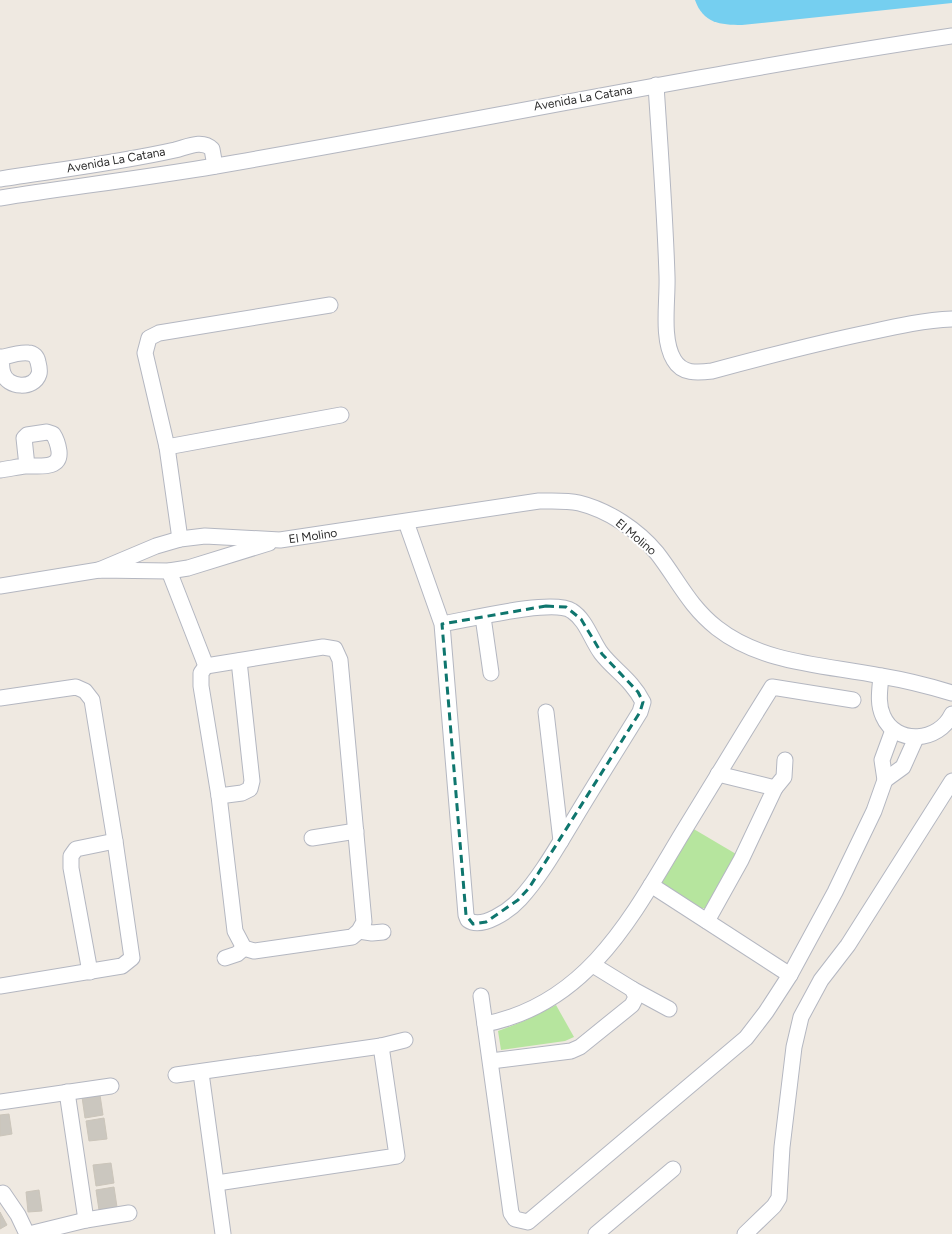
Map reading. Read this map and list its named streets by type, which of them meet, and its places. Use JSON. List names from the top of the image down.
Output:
{
  "streets": {
    "street": ["Avenida La Catana", "El Molino"]
  }
}
